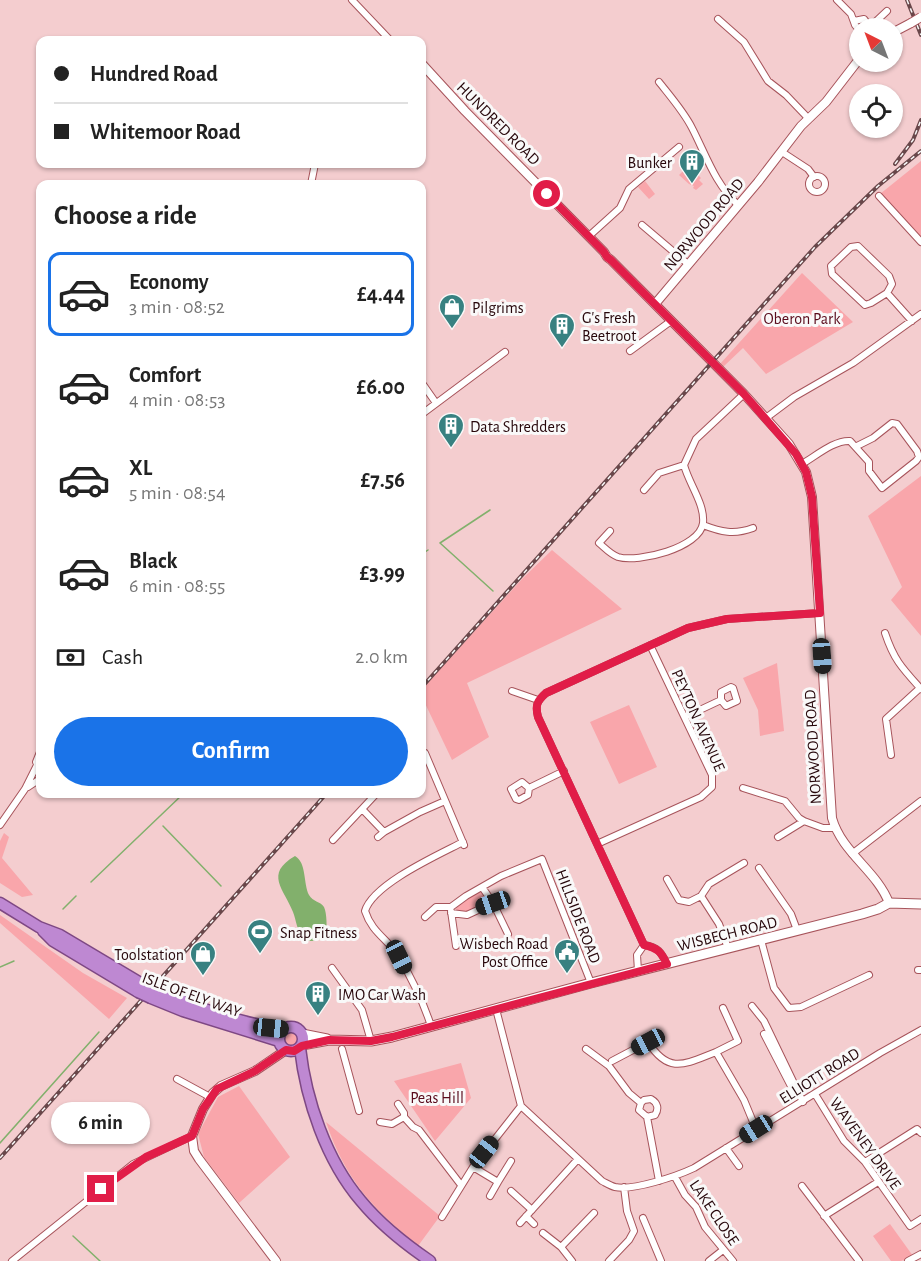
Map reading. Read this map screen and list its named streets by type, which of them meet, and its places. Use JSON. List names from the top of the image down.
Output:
{
  "streets": {
    "highway": ["ISLE OF ELY WAY"],
    "main road": ["WISBECH ROAD"],
    "street": [
      "HUNDRED ROAD",
      "NORWOOD ROAD",
      "PEYTON AVENUE",
      "HILLSIDE ROAD",
      "ELLIOTT ROAD",
      "WAVENEY DRIVE",
      "LAKE CLOSE"
    ]
  },
  "crossings": [
    ["HUNDRED ROAD", "NORWOOD ROAD"],
    ["NORWOOD ROAD", "WISBECH ROAD"],
    ["HILLSIDE ROAD", "WISBECH ROAD"],
    ["WISBECH ROAD", "ISLE OF ELY WAY"],
    ["ELLIOTT ROAD", "WAVENEY DRIVE"],
    ["ELLIOTT ROAD", "LAKE CLOSE"]
  ],
  "parks": ["Oberon Park", "Peas Hill"],
  "places": {
    "building": [
      "Bunker",
      "G's Fresh Beetroot",
      "Data Shredders",
      "IMO Car Wash"
    ],
    "shop": ["Pilgrims", "Toolstation"],
    "sports": ["Snap Fitness"],
    "public building": ["Wisbech Road Post Office"]
  },
  "north": "top left",
  "page": {
    "banner": ["Hundred Road", "Whitemoor Road"],
    "heading": "Choose a ride",
    "list": [
      {
        "name": "Economy",
        "note": "3 min · 08:52",
        "value": "£4.44"
      },
      {
        "name": "Comfort",
        "note": "4 min · 08:53",
        "value": "£6.00"
      },
      {
        "name": "XL",
        "note": "5 min · 08:54",
        "value": "£7.56"
      },
      {
        "name": "Black",
        "note": "6 min · 08:55",
        "value": "£3.99"
      }
    ],
    "pay": ["Cash", "2.0 km"],
    "buttons": "Confirm",
    "bubble": "6 min"
  }
}
